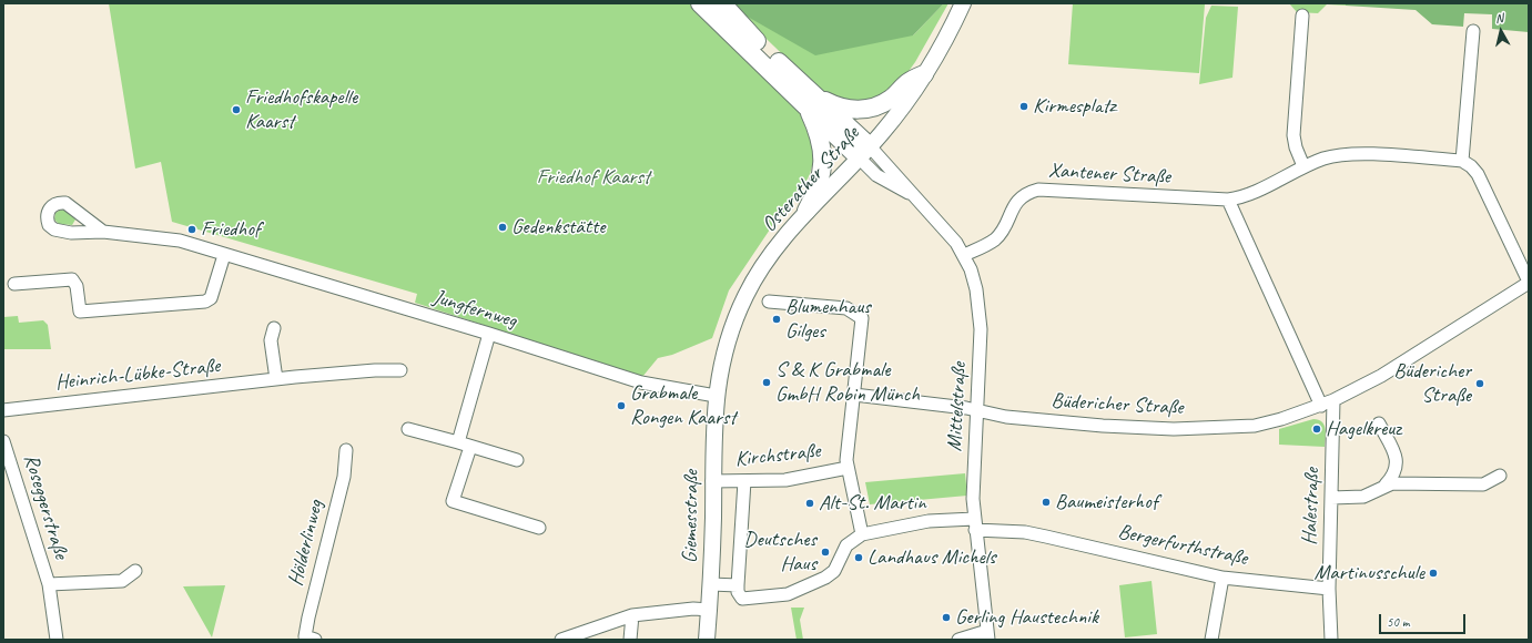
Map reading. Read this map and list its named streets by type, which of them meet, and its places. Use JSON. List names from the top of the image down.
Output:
{
  "streets": {
    "main road": ["Osterather Straße", "Giemesstraße"],
    "street": [
      "Xantener Straße",
      "Jungfernweg",
      "Heinrich-Lübke-Straße",
      "Büdericher Straße",
      "Mittelstraße",
      "Kirchstraße",
      "Roseggerstraße",
      "Halestraße",
      "Hölderlinweg",
      "Bergerfurthstraße"
    ]
  },
  "crossings": [
    ["Xantener Straße", "Mittelstraße"],
    ["Osterather Straße", "Jungfernweg"],
    ["Osterather Straße", "Mittelstraße"],
    ["Osterather Straße", "Giemesstraße"],
    ["Jungfernweg", "Giemesstraße"],
    ["Büdericher Straße", "Mittelstraße"],
    ["Büdericher Straße", "Kirchstraße"],
    ["Büdericher Straße", "Halestraße"],
    ["Mittelstraße", "Bergerfurthstraße"],
    ["Kirchstraße", "Giemesstraße"],
    ["Kirchstraße", "Bergerfurthstraße"],
    ["Halestraße", "Bergerfurthstraße"]
  ],
  "parks": ["Friedhof Kaarst"],
  "places": [
    "Kirmesplatz",
    "Friedhofskapelle Kaarst",
    "Gedenkstätte",
    "Friedhof",
    "Blumenhaus Gilges",
    "S & K Grabmale GmbH Robin Münch",
    "Büdericher Straße",
    "Grabmale Rongen Kaarst",
    "Hagelkreuz",
    "Baumeisterhof",
    "Alt-St. Martin",
    "Deutsches Haus",
    "Landhaus Michels",
    "Martinusschule",
    "Gerling Haustechnik"
  ],
  "scale_bar": "50 m",
  "north": "top"
}
